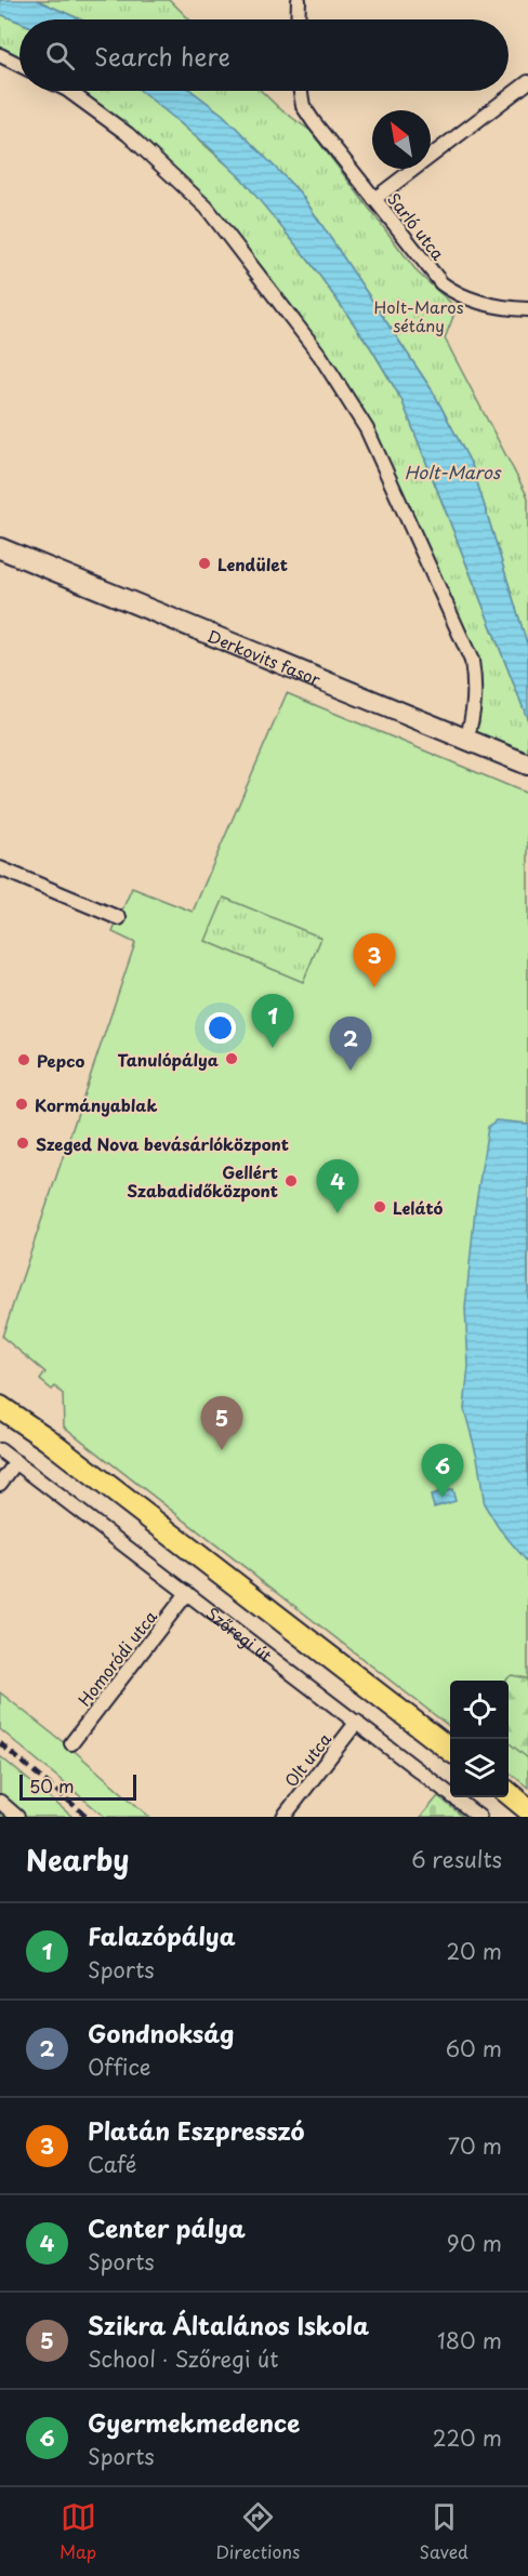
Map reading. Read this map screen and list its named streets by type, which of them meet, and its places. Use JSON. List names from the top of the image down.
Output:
{
  "streets": {
    "street": [
      "Sarló utca",
      "Derkovits fasor",
      "Szőregi út",
      "Homoródi utca",
      "Olt utca"
    ]
  },
  "crossings": [
    ["Szőregi út", "Homoródi utca"],
    ["Szőregi út", "Olt utca"]
  ],
  "water": ["Holt-Maros"],
  "parks": ["Holt-Maros sétány"],
  "places": [
    "Lendület",
    "Tanulópálya",
    "Pepco",
    "Kormányablak",
    "Szeged Nova bevásárlóközpont",
    "Gellért Szabadidőközpont",
    "Lelátó"
  ],
  "scale_bar": "50 m",
  "north": "top left",
  "page": {
    "search": "Search here",
    "pins": [
      "3",
      "1",
      "2",
      "4",
      "5",
      "6"
    ],
    "scale": "50 m",
    "heading": ["Nearby", "6 results"],
    "list": [
      {
        "mark": "1",
        "name": "Falazópálya",
        "note": "Sports",
        "value": "20 m"
      },
      {
        "mark": "2",
        "name": "Gondnokság",
        "note": "Office",
        "value": "60 m"
      },
      {
        "mark": "3",
        "name": "Platán Eszpresszó",
        "note": "Café",
        "value": "70 m"
      },
      {
        "mark": "4",
        "name": "Center pálya",
        "note": "Sports",
        "value": "90 m"
      },
      {
        "mark": "5",
        "name": "Szikra Általános Iskola",
        "note": "School · Szőregi út",
        "value": "180 m"
      },
      {
        "mark": "6",
        "name": "Gyermekmedence",
        "note": "Sports",
        "value": "220 m"
      }
    ],
    "nav": ["Map", "Directions", "Saved"]
  }
}
